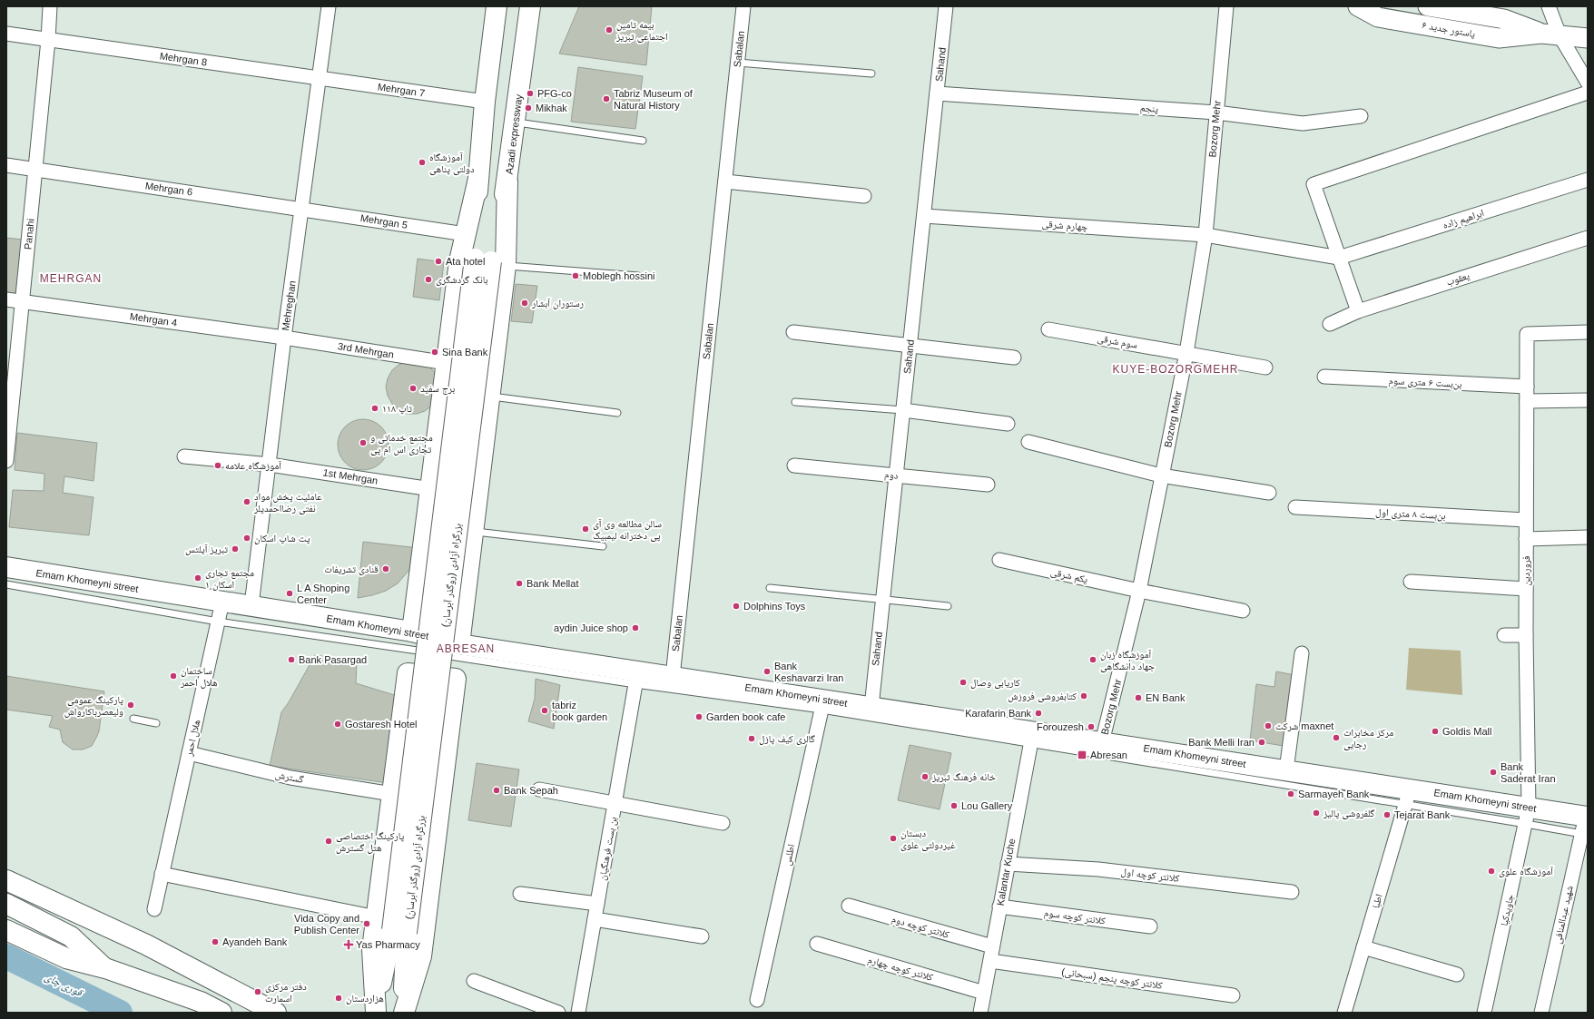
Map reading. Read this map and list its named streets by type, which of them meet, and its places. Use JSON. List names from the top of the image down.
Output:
{
  "streets": {
    "main road": [
      "پاستور جدید ۶",
      "Azadi expressway",
      "بزرگراه آزادی (روگذر آبرسان)",
      "Emam Khomeyni street"
    ],
    "street": [
      "Sabalan",
      "Mehrgan 8",
      "Sahand",
      "Mehrgan 7",
      "پنجم",
      "Bozorg Mehr",
      "Mehrgan 6",
      "ابراهیم زاده",
      "Mehrgan 5",
      "چهارم شرقی",
      "Panahi",
      "یعقوب",
      "Mehreghan",
      "Mehrgan 4",
      "سوم شرقی",
      "3rd Mehrgan",
      "بن‌بست ۶ متری سوم",
      "دوم",
      "1st Mehrgan",
      "بن‌بست ۸ متری اول",
      "فروردین",
      "یکم شرقی",
      "هلال احمر",
      "گسترش",
      "بن بست فرهنگیان",
      "اطلس",
      "Kalantar Kuche",
      "کلانتر کوچه اول",
      "اطبا",
      "جاویدکیا",
      "شهید عبدالمنافی",
      "کلانتر کوچه سوم",
      "کلانتر کوچه دوم",
      "کلانتر کوچه چهارم",
      "کلانتر کوچه پنجم (سبحانی)"
    ]
  },
  "crossings": [
    ["Sabalan", "Emam Khomeyni street"],
    ["Mehrgan 8", "Mehrgan 7"],
    ["Mehrgan 8", "Panahi"],
    ["Mehrgan 8", "Mehreghan"],
    ["Sahand", "پنجم"],
    ["Sahand", "چهارم شرقی"],
    ["Sahand", "دوم"],
    ["Sahand", "Emam Khomeyni street"],
    ["Mehrgan 7", "Mehreghan"],
    ["پنجم", "Bozorg Mehr"],
    ["Bozorg Mehr", "چهارم شرقی"],
    ["Bozorg Mehr", "سوم شرقی"],
    ["Bozorg Mehr", "یکم شرقی"],
    ["Bozorg Mehr", "Emam Khomeyni street"],
    ["Azadi expressway", "بزرگراه آزادی (روگذر آبرسان)"],
    ["Mehrgan 6", "Mehrgan 5"],
    ["Mehrgan 6", "Panahi"],
    ["Mehrgan 6", "Mehreghan"],
    ["ابراهیم زاده", "چهارم شرقی"],
    ["Mehrgan 5", "Mehreghan"],
    ["Panahi", "Mehrgan 4"],
    ["Mehreghan", "Mehrgan 4"],
    ["Mehreghan", "3rd Mehrgan"],
    ["Mehreghan", "1st Mehrgan"],
    ["Mehreghan", "Emam Khomeyni street"],
    ["Mehrgan 4", "3rd Mehrgan"],
    ["بن‌بست ۶ متری سوم", "فروردین"],
    ["بن‌بست ۸ متری اول", "فروردین"],
    ["فروردین", "Emam Khomeyni street"],
    ["فروردین", "جاویدکیا"],
    ["Emam Khomeyni street", "هلال احمر"],
    ["Emam Khomeyni street", "بن بست فرهنگیان"],
    ["Emam Khomeyni street", "اطلس"],
    ["Emam Khomeyni street", "Kalantar Kuche"],
    ["Emam Khomeyni street", "اطبا"],
    ["Emam Khomeyni street", "جاویدکیا"],
    ["Emam Khomeyni street", "شهید عبدالمنافی"],
    ["هلال احمر", "گسترش"],
    ["Kalantar Kuche", "کلانتر کوچه اول"],
    ["Kalantar Kuche", "کلانتر کوچه سوم"],
    ["Kalantar Kuche", "کلانتر کوچه دوم"],
    ["Kalantar Kuche", "کلانتر کوچه چهارم"],
    ["Kalantar Kuche", "کلانتر کوچه پنجم (سبحانی)"]
  ],
  "districts": ["MEHRGAN", "KUYE-BOZORGMEHR", "ABRESAN"],
  "water": ["قوری چای"],
  "places": {
    "other": [
      "بیمه تامین اجتماعی تبریز",
      "PFG-co",
      "Tabriz Museum of Natural History",
      "Mikhak",
      "آموزشگاه دولتی پناهی",
      "Ata hotel",
      "Moblegh hossini",
      "بانک گردشگری",
      "رستوران آبشار",
      "Sina Bank",
      "برج سفید",
      "تاپ ۱۱۸",
      "مجتمع خدماتی و تجاری اس ام پی",
      "آموزشگاه علامه",
      "عاملیت پخش مواد نفتی رضااحمدیلر",
      "سالن مطالعه وی آی پی دخترانه لیمبیک",
      "پت شاپ اسکان",
      "تبریز آیلتس",
      "قنادی تشریفات",
      "مجتمع تجاری اسکان ۱",
      "Bank Mellat",
      "L A Shoping Center",
      "Dolphins Toys",
      "aydin Juice shop",
      "Bank Pasargad",
      "آموزشگاه زبان جهاد دانشگاهی",
      "Bank Keshavarzi Iran",
      "ساختمان هلال احمر",
      "کاریابی وصال",
      "کتابفروشی فروزش",
      "EN Bank",
      "پارکینگ عمومی ولیعصرباکارواش",
      "tabriz book garden",
      "Karafarin Bank",
      "Garden book cafe",
      "Gostaresh Hotel",
      "شرکت maxnet",
      "Forouzesh",
      "Goldis Mall",
      "مرکز مخابرات رجایی",
      "گالری کیف پازل",
      "Bank Melli Iran",
      "Bank Saderat Iran",
      "خانه فرهنگ تبریز",
      "Bank Sepah",
      "Sarmayeh Bank",
      "Lou Gallery",
      "گلفروشی پالیز",
      "Tejarat Bank",
      "دبستان غیردولتی علوی",
      "پارکینگ اختصاصی هتل گسترش",
      "آموزشگاه علوی",
      "Vida Copy and Publish Center",
      "Ayandeh Bank",
      "دفتر مرکزی اسمارت",
      "هزاردستان"
    ],
    "transit": ["Abresan"],
    "health": ["Yas Pharmacy"]
  }
}
